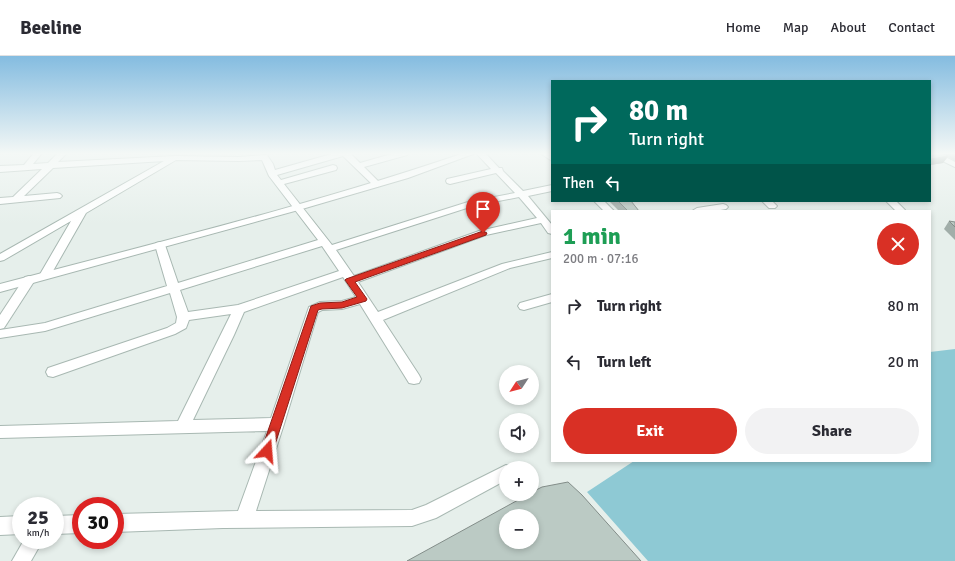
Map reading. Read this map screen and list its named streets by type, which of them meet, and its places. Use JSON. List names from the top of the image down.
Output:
{
  "north": "bottom left",
  "page": {
    "header": "Beeline",
    "nav": [
      "Home",
      "Map",
      "About",
      "Contact"
    ],
    "turn": ["80 m", "Turn right"],
    "then": "Then",
    "heading": ["1 min", "200 m · 07:16"],
    "list": [
      {
        "name": "Turn right",
        "value": "80 m"
      },
      {
        "name": "Turn left",
        "value": "20 m"
      }
    ],
    "map_buttons": ["+", "−"],
    "buttons": ["Exit", "Share"],
    "speed": "25 km/h",
    "limit": "30"
  }
}
